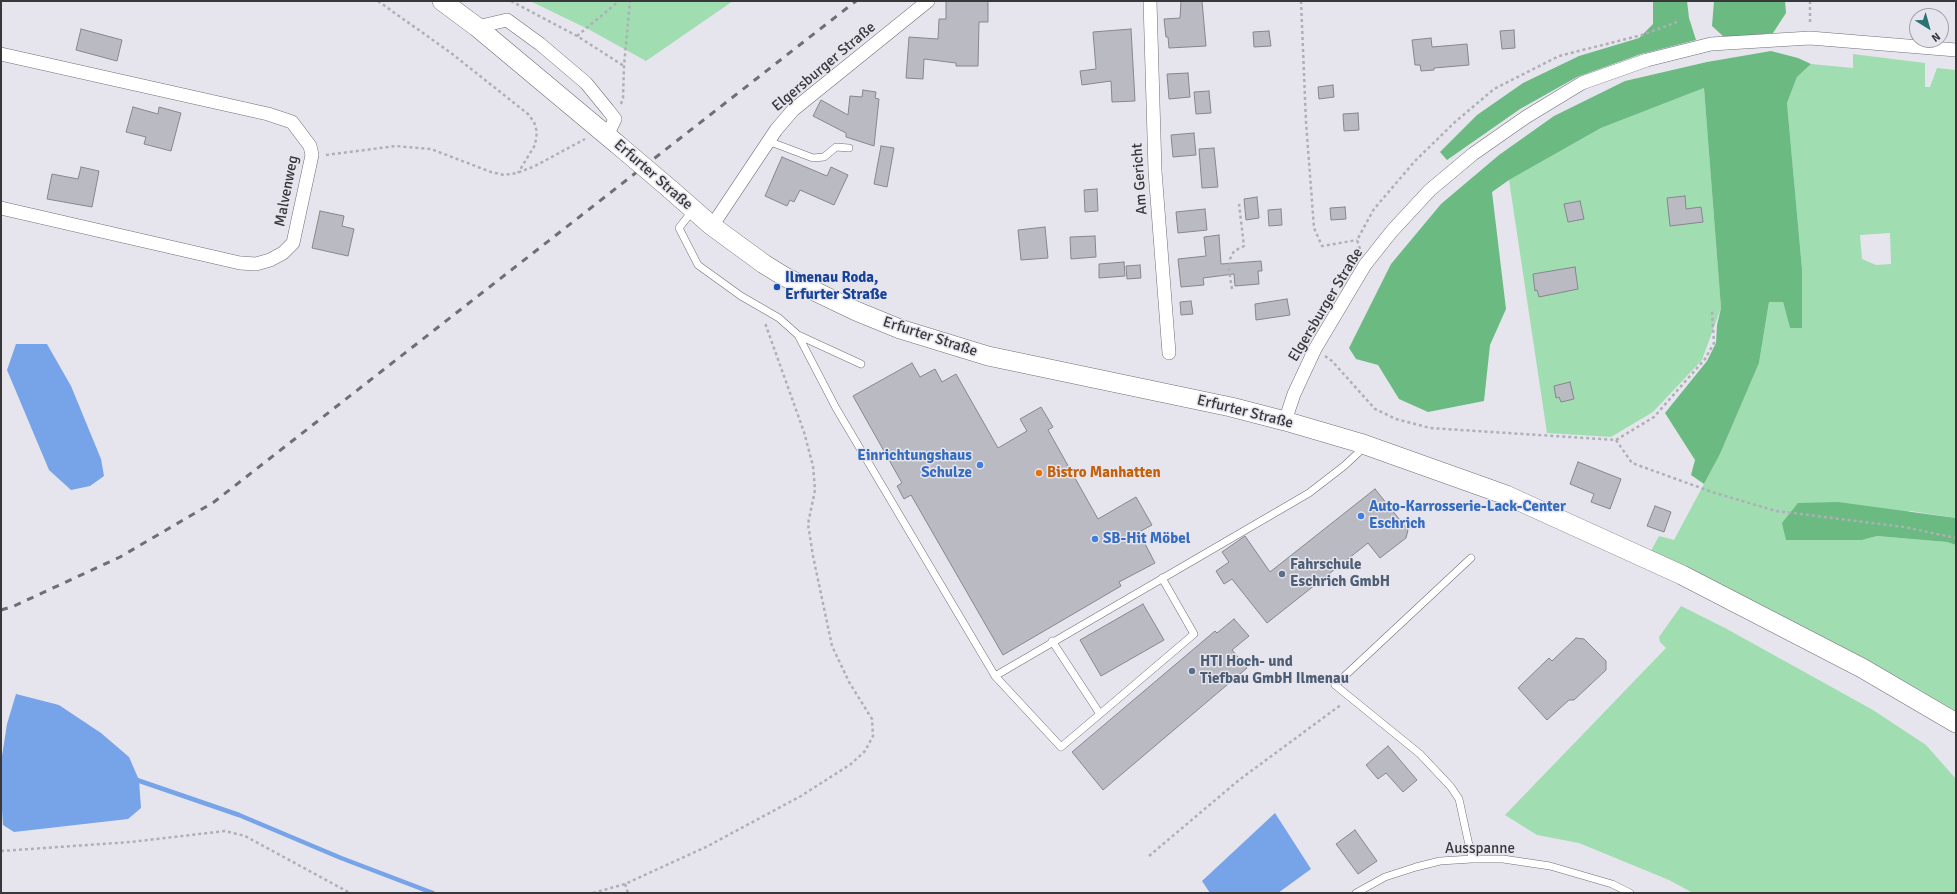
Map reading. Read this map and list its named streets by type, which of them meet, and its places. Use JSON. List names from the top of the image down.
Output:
{
  "streets": {
    "main road": ["Erfurter Straße"],
    "street": ["Elgersburger Straße", "Am Gericht", "Malvenweg"],
    "lane": ["Ausspanne"]
  },
  "crossings": [
    ["Elgersburger Straße", "Erfurter Straße"]
  ],
  "places": [
    "Ilmenau Roda, Erfurter Straße",
    "Einrichtungshaus Schulze",
    "Bistro Manhatten",
    "Auto-Karrosserie-Lack-Center Eschrich",
    "SB-Hit Möbel",
    "Fahrschule Eschrich GmbH",
    "HTI Hoch- und Tiefbau GmbH Ilmenau"
  ],
  "north": "bottom right"
}
